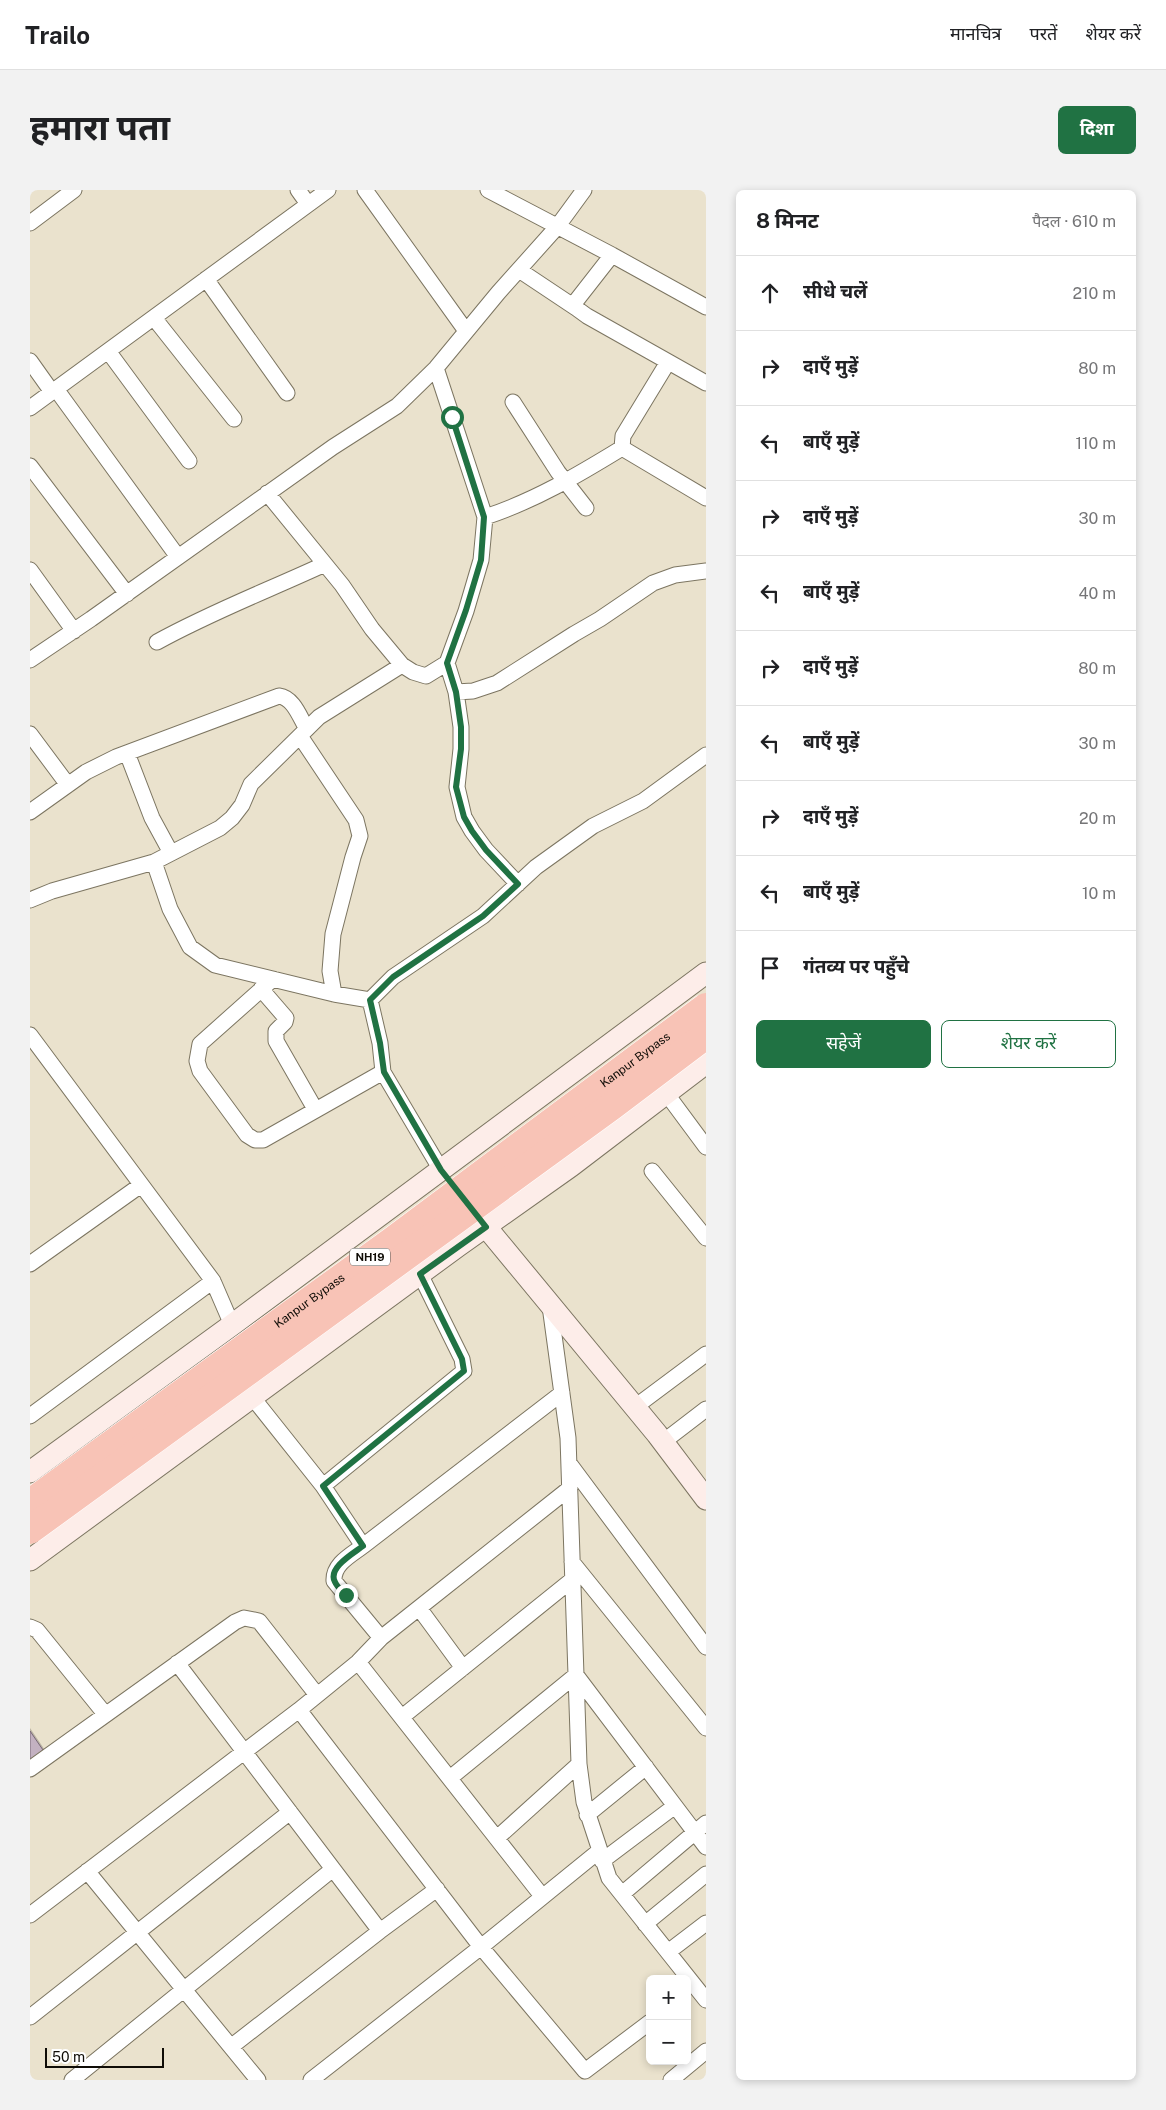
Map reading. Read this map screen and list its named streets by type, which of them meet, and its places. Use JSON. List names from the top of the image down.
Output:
{
  "streets": {
    "highway": ["Kanpur Bypass", "NH19"]
  },
  "scale_bar": "50 m",
  "page": {
    "header": "Trailo",
    "nav": ["मानचित्र", "परतें", "शेयर करें"],
    "buttons": [
      "दिशा",
      ["सहेजें", "शेयर करें"]
    ],
    "title": "हमारा पता",
    "heading": ["8 मिनट", "पैदल · 610 m"],
    "list": [
      ["सीधे चलें", "210 m"],
      ["दाएँ मुड़ें", "80 m"],
      ["बाएँ मुड़ें", "110 m"],
      ["दाएँ मुड़ें", "30 m"],
      ["बाएँ मुड़ें", "40 m"],
      ["दाएँ मुड़ें", "80 m"],
      ["बाएँ मुड़ें", "30 m"],
      ["दाएँ मुड़ें", "20 m"],
      ["बाएँ मुड़ें", "10 m"],
      "गंतव्य पर पहुँचे"
    ],
    "map_buttons": ["+", "−"],
    "scale": "50 m"
  }
}
